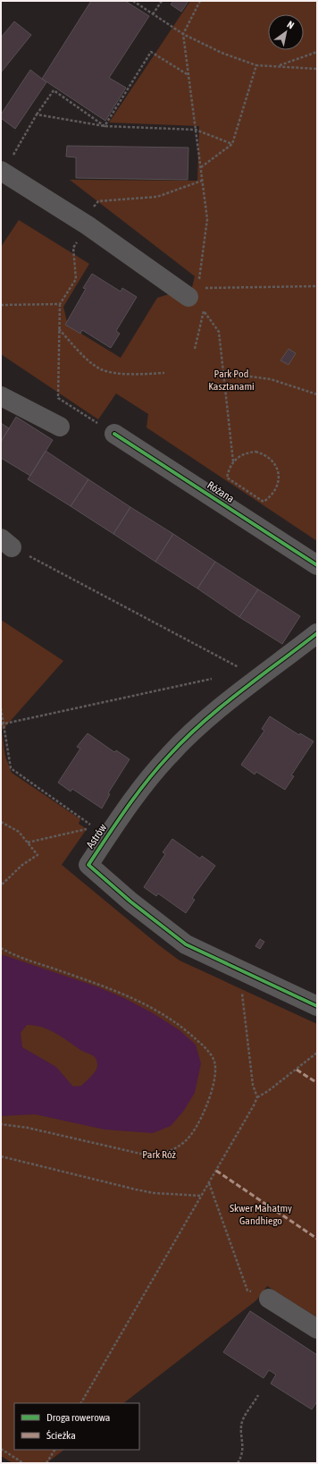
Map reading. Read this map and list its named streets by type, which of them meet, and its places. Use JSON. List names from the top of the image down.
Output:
{
  "streets": {
    "street": ["Różana", "Astrów"]
  },
  "parks": ["Park Pod Kasztanami", "Park Róż", "Skwer Mahatmy Gandhiego"],
  "legend": ["Droga rowerowa", "Ścieżka"],
  "north": "top right"
}
